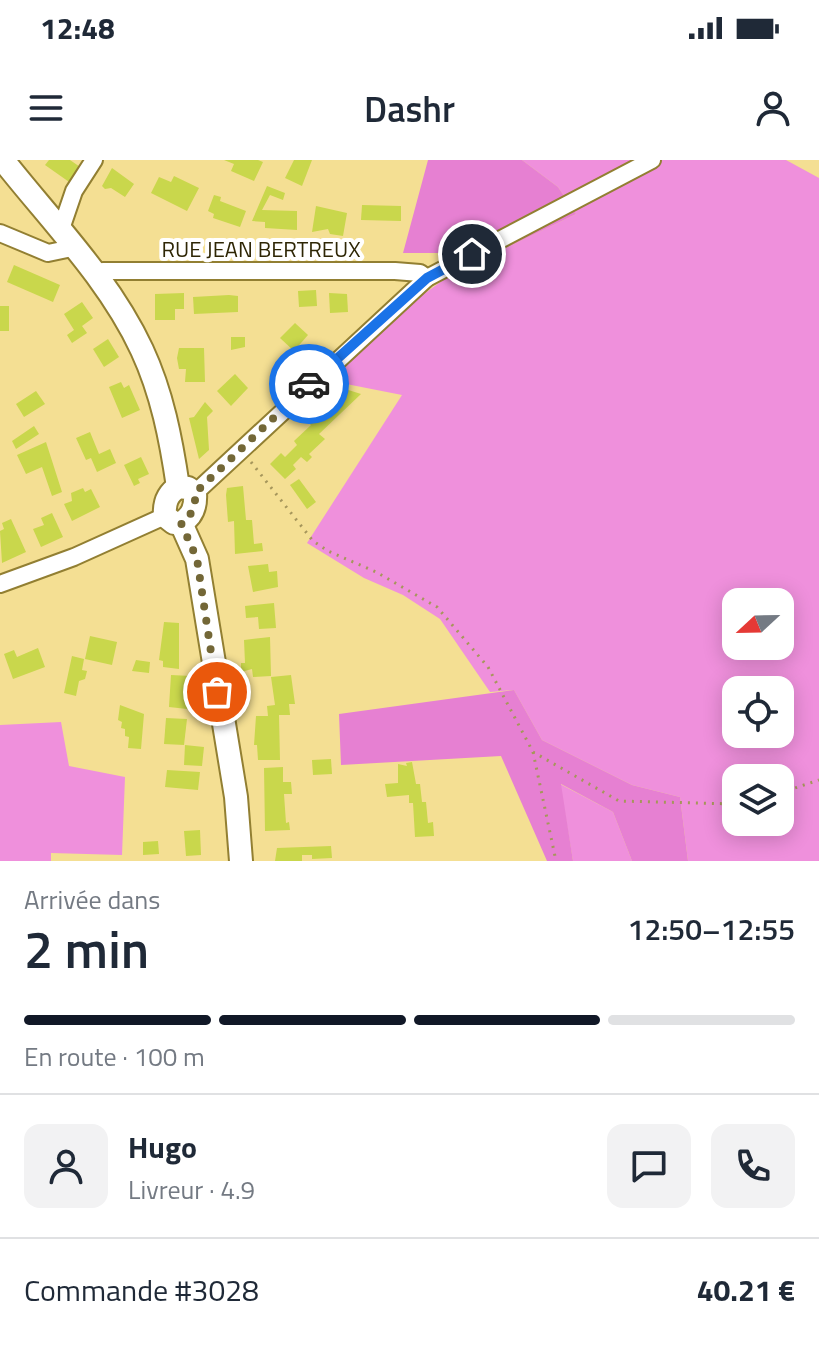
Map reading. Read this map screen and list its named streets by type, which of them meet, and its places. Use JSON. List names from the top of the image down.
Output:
{
  "streets": {
    "street": ["RUE JEAN BERTREUX"]
  },
  "north": "left",
  "page": {
    "status": "12:48",
    "header": "Dashr",
    "heading": ["2 min", "Arrivée dans", "12:50–12:55"],
    "panel": [
      "Hugo",
      "Livreur · 4.9",
      "Commande #3028",
      "40.21 €"
    ],
    "bar": "En route · 100 m"
  }
}
